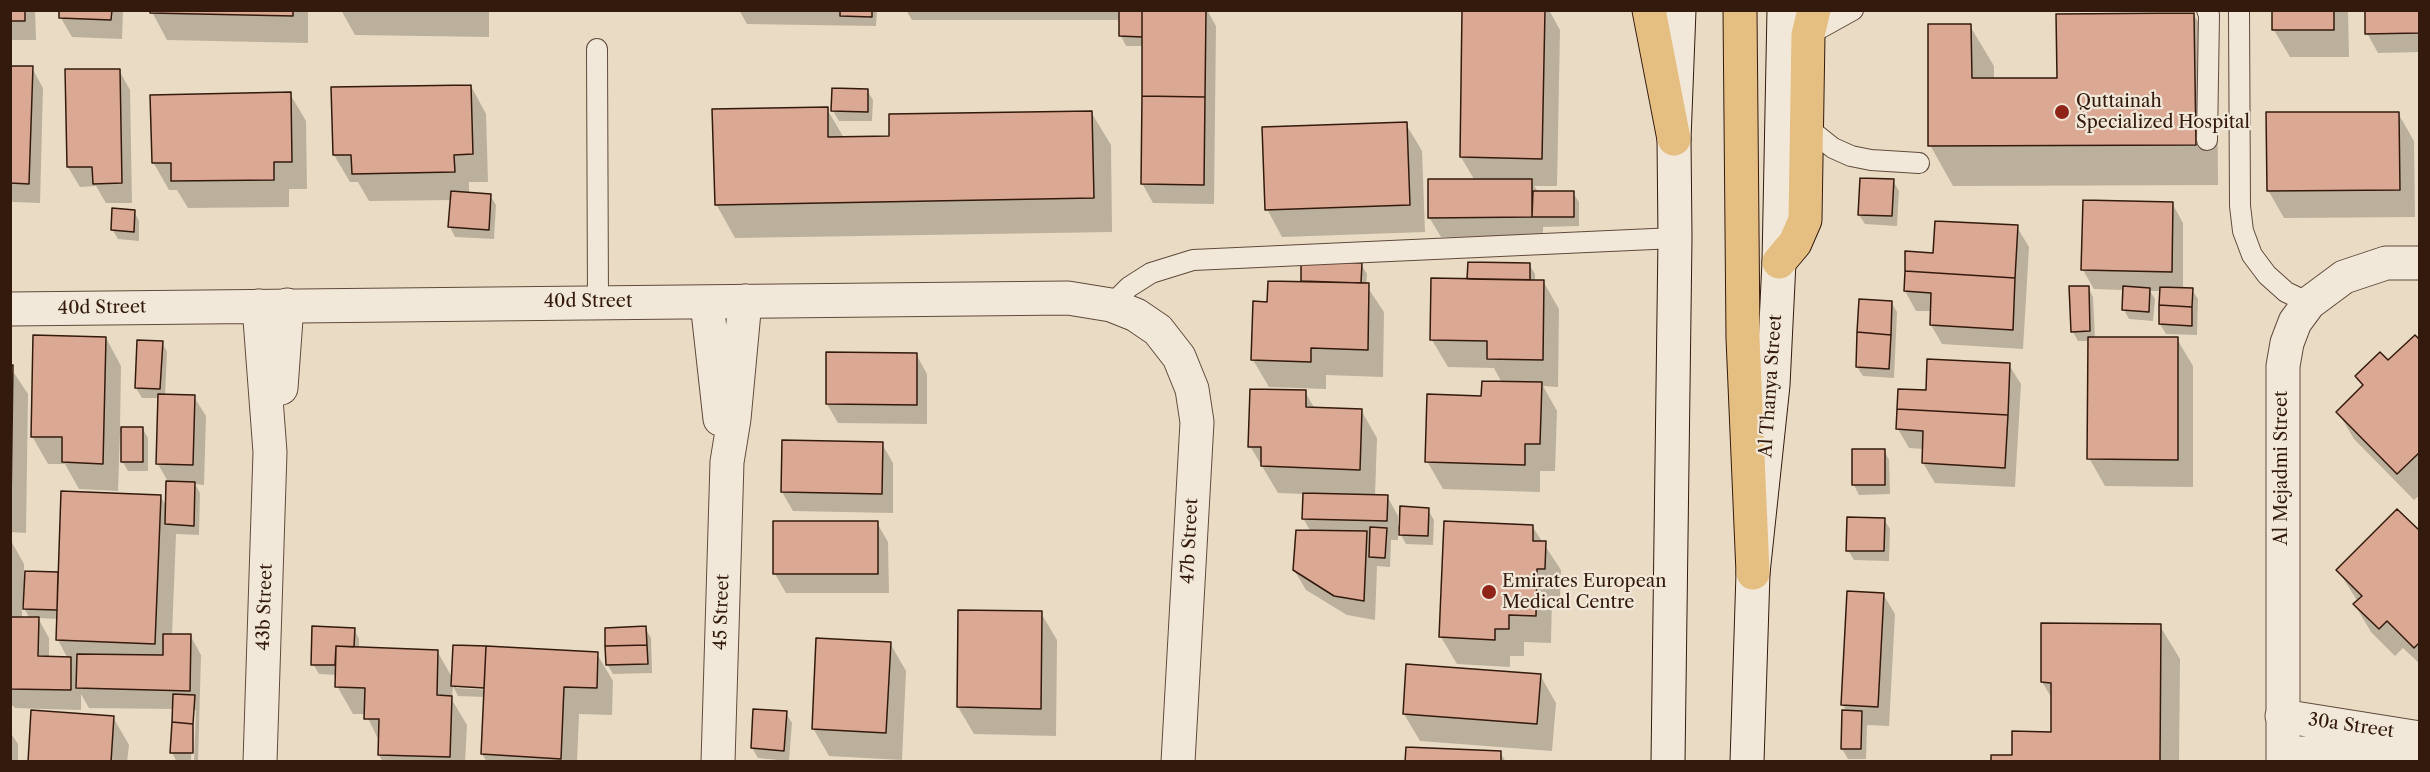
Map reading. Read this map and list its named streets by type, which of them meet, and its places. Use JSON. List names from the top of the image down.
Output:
{
  "streets": {
    "street": [
      "40d Street",
      "Al Thanya Street",
      "Al Mejadmi Street",
      "47b Street",
      "43b Street",
      "45 Street",
      "30a Street"
    ]
  },
  "crossings": [
    ["40d Street", "47b Street"],
    ["40d Street", "43b Street"],
    ["40d Street", "45 Street"],
    ["Al Mejadmi Street", "30a Street"]
  ],
  "places": ["Quttainah Specialized Hospital", "Emirates European Medical Centre"]
}
